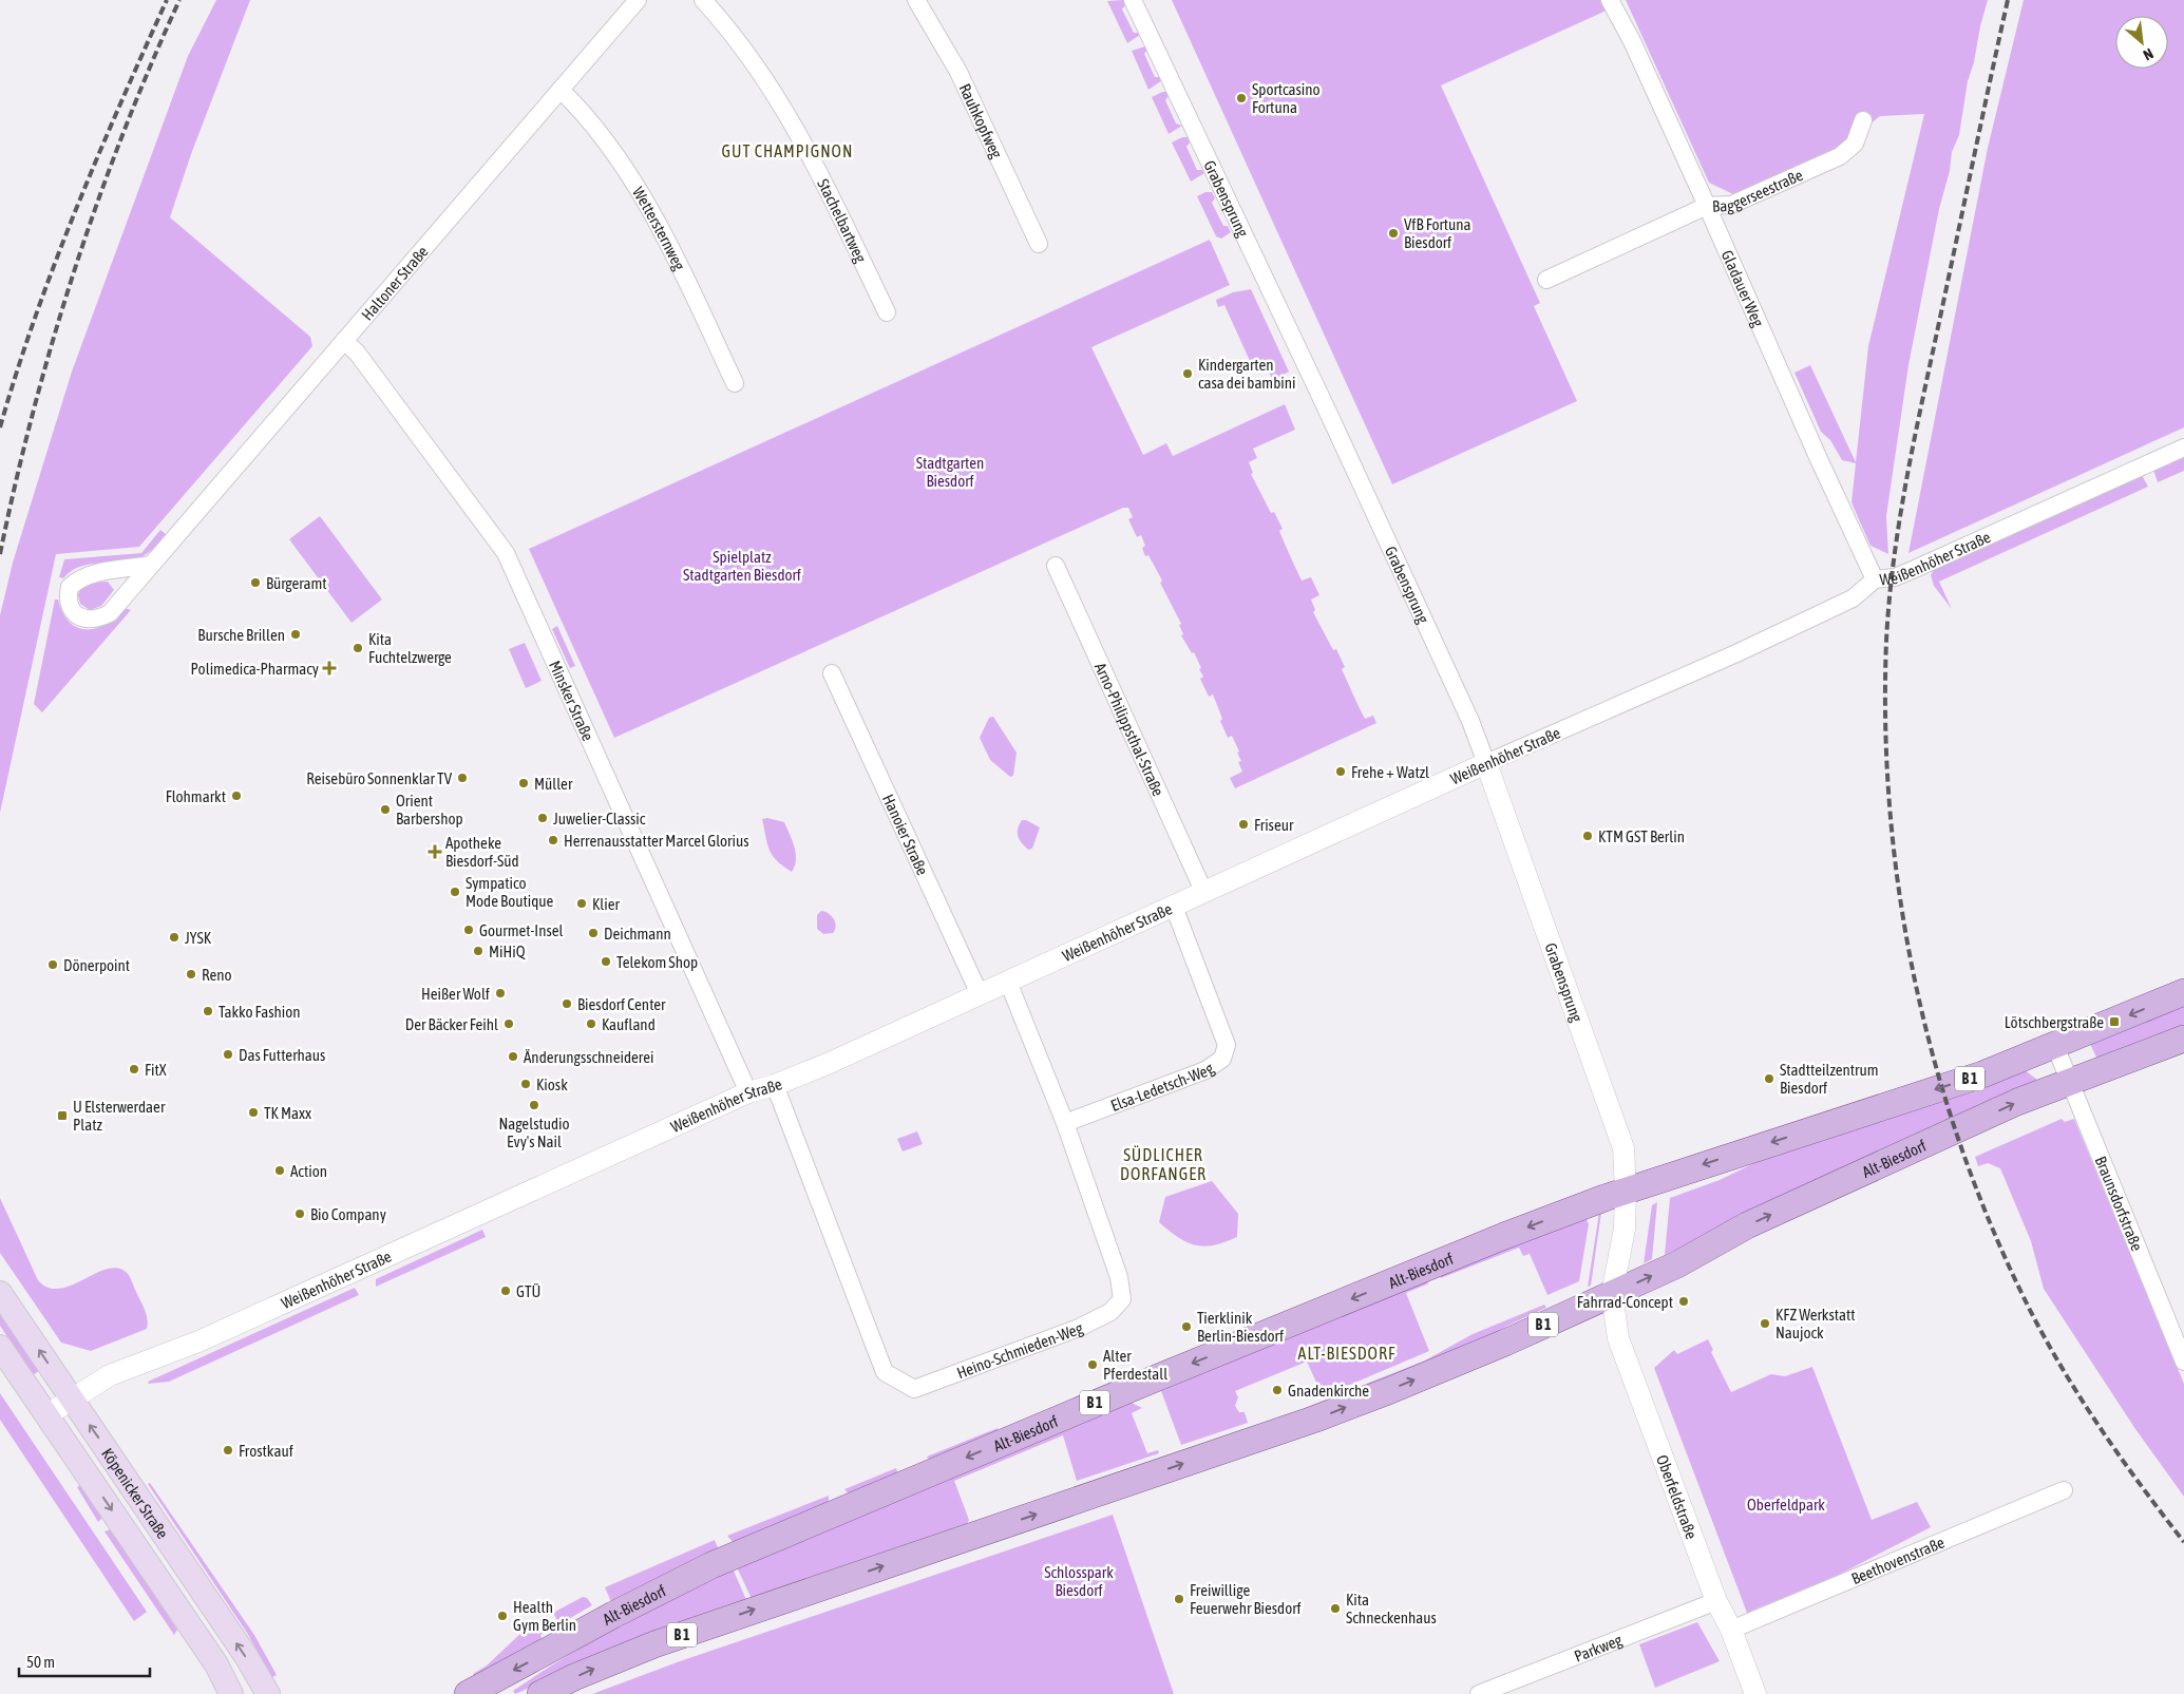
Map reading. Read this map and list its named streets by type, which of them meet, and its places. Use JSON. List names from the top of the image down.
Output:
{
  "streets": {
    "main road": ["B 1", "Alt-Biesdorf", "Köpenicker Straße"],
    "street": [
      "Rauhkopfweg",
      "Baggerseestraße",
      "Grabensprung",
      "Stachelbartweg",
      "Wettersternweg",
      "Haltoner Straße",
      "Gladauer Weg",
      "Weißenhöher Straße",
      "Minsker Straße",
      "Arno-Philippsthal-Straße",
      "Hanoier Straße",
      "Elsa-Ledetsch-Weg",
      "Braunsdorfstraße",
      "Heino-Schmieden-Weg",
      "Oberfeldstraße",
      "Beethovenstraße",
      "Parkweg"
    ]
  },
  "crossings": [
    ["Baggerseestraße", "Gladauer Weg"],
    ["Grabensprung", "Weißenhöher Straße"],
    ["Grabensprung", "Alt-Biesdorf"],
    ["Wettersternweg", "Haltoner Straße"],
    ["Haltoner Straße", "Minsker Straße"],
    ["Gladauer Weg", "Weißenhöher Straße"],
    ["Weißenhöher Straße", "Minsker Straße"],
    ["Weißenhöher Straße", "Arno-Philippsthal-Straße"],
    ["Weißenhöher Straße", "Hanoier Straße"],
    ["Weißenhöher Straße", "Elsa-Ledetsch-Weg"],
    ["Weißenhöher Straße", "Heino-Schmieden-Weg"],
    ["Weißenhöher Straße", "Köpenicker Straße"],
    ["Elsa-Ledetsch-Weg", "Heino-Schmieden-Weg"],
    ["Alt-Biesdorf", "Braunsdorfstraße"],
    ["Alt-Biesdorf", "Oberfeldstraße"],
    ["Oberfeldstraße", "Beethovenstraße"],
    ["Oberfeldstraße", "Parkweg"]
  ],
  "districts": ["GUT CHAMPIGNON", "SÜDLICHER DORFANGER", "ALT-BIESDORF"],
  "parks": [
    "Stadtgarten Biesdorf",
    "Spielplatz Stadtgarten Biesdorf",
    "Oberfeldpark",
    "Schlosspark Biesdorf"
  ],
  "places": {
    "other": [
      "Sportcasino Fortuna",
      "VfB Fortuna Biesdorf",
      "Kindergarten casa dei bambini",
      "Bürgeramt",
      "Bursche Brillen",
      "Kita Fuchtelzwerge",
      "Frehe + Watzl",
      "Reisebüro Sonnenklar TV",
      "Müller",
      "Flohmarkt",
      "Orient Barbershop",
      "Juwelier-Classic",
      "Friseur",
      "KTM GST Berlin",
      "Herrenausstatter Marcel Glorius",
      "Sympatico Mode Boutique",
      "Klier",
      "Gourmet-Insel",
      "Deichmann",
      "JYSK",
      "MiHiQ",
      "Telekom Shop",
      "Dönerpoint",
      "Reno",
      "Heißer Wolf",
      "Biesdorf Center",
      "Takko Fashion",
      "Der Bäcker Feihl",
      "Kaufland",
      "Das Futterhaus",
      "Änderungsschneiderei",
      "FitX",
      "Stadtteilzentrum Biesdorf",
      "Kiosk",
      "Nagelstudio Evy's Nail",
      "TK Maxx",
      "Action",
      "Bio Company",
      "GTÜ",
      "Fahrrad-Concept",
      "KFZ Werkstatt Naujock",
      "Tierklinik Berlin-Biesdorf",
      "Alter Pferdestall",
      "Gnadenkirche",
      "Frostkauf",
      "Freiwillige Feuerwehr Biesdorf",
      "Kita Schneckenhaus",
      "Health Gym Berlin"
    ],
    "health": ["Polimedica-Pharmacy", "Apotheke Biesdorf-Süd"],
    "transit": ["Lötschbergstraße", "U Elsterwerdaer Platz"]
  },
  "scale_bar": "50 m",
  "north": "bottom right"
}
